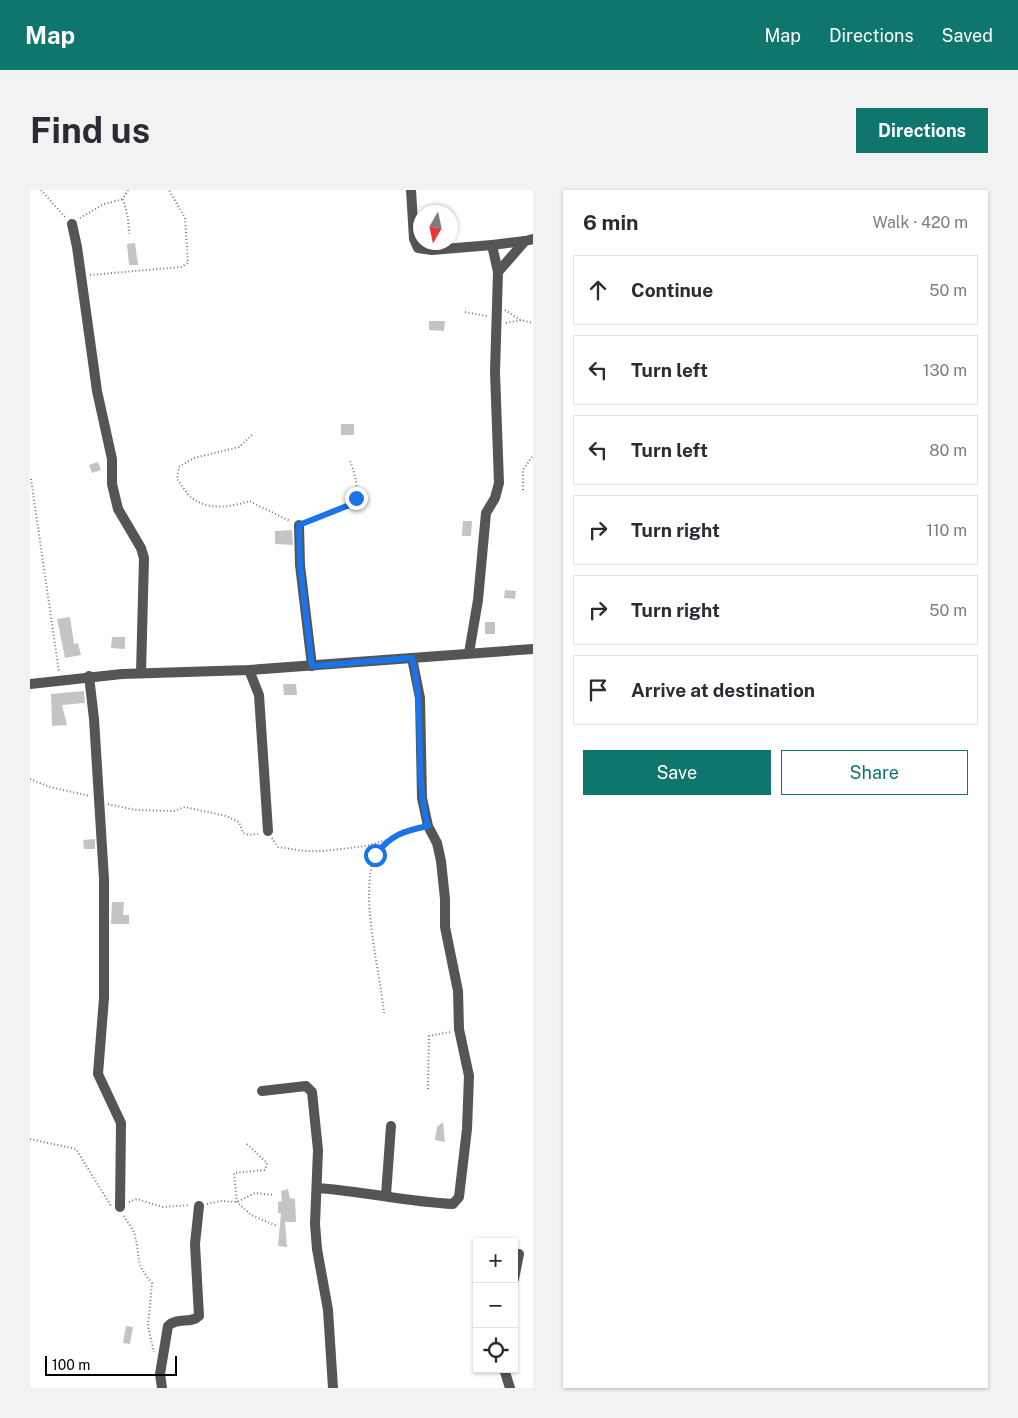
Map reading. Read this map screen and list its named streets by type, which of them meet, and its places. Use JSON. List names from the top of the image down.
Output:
{
  "scale_bar": "100 m",
  "north": "bottom",
  "page": {
    "header": "Map",
    "nav": ["Map", "Directions", "Saved"],
    "buttons": [
      "Directions",
      ["Save", "Share"]
    ],
    "title": "Find us",
    "heading": ["6 min", "Walk · 420 m"],
    "list": [
      ["Continue", "50 m"],
      ["Turn left", "130 m"],
      ["Turn left", "80 m"],
      ["Turn right", "110 m"],
      ["Turn right", "50 m"],
      "Arrive at destination"
    ],
    "map_buttons": ["+", "−"],
    "scale": "100 m"
  }
}
